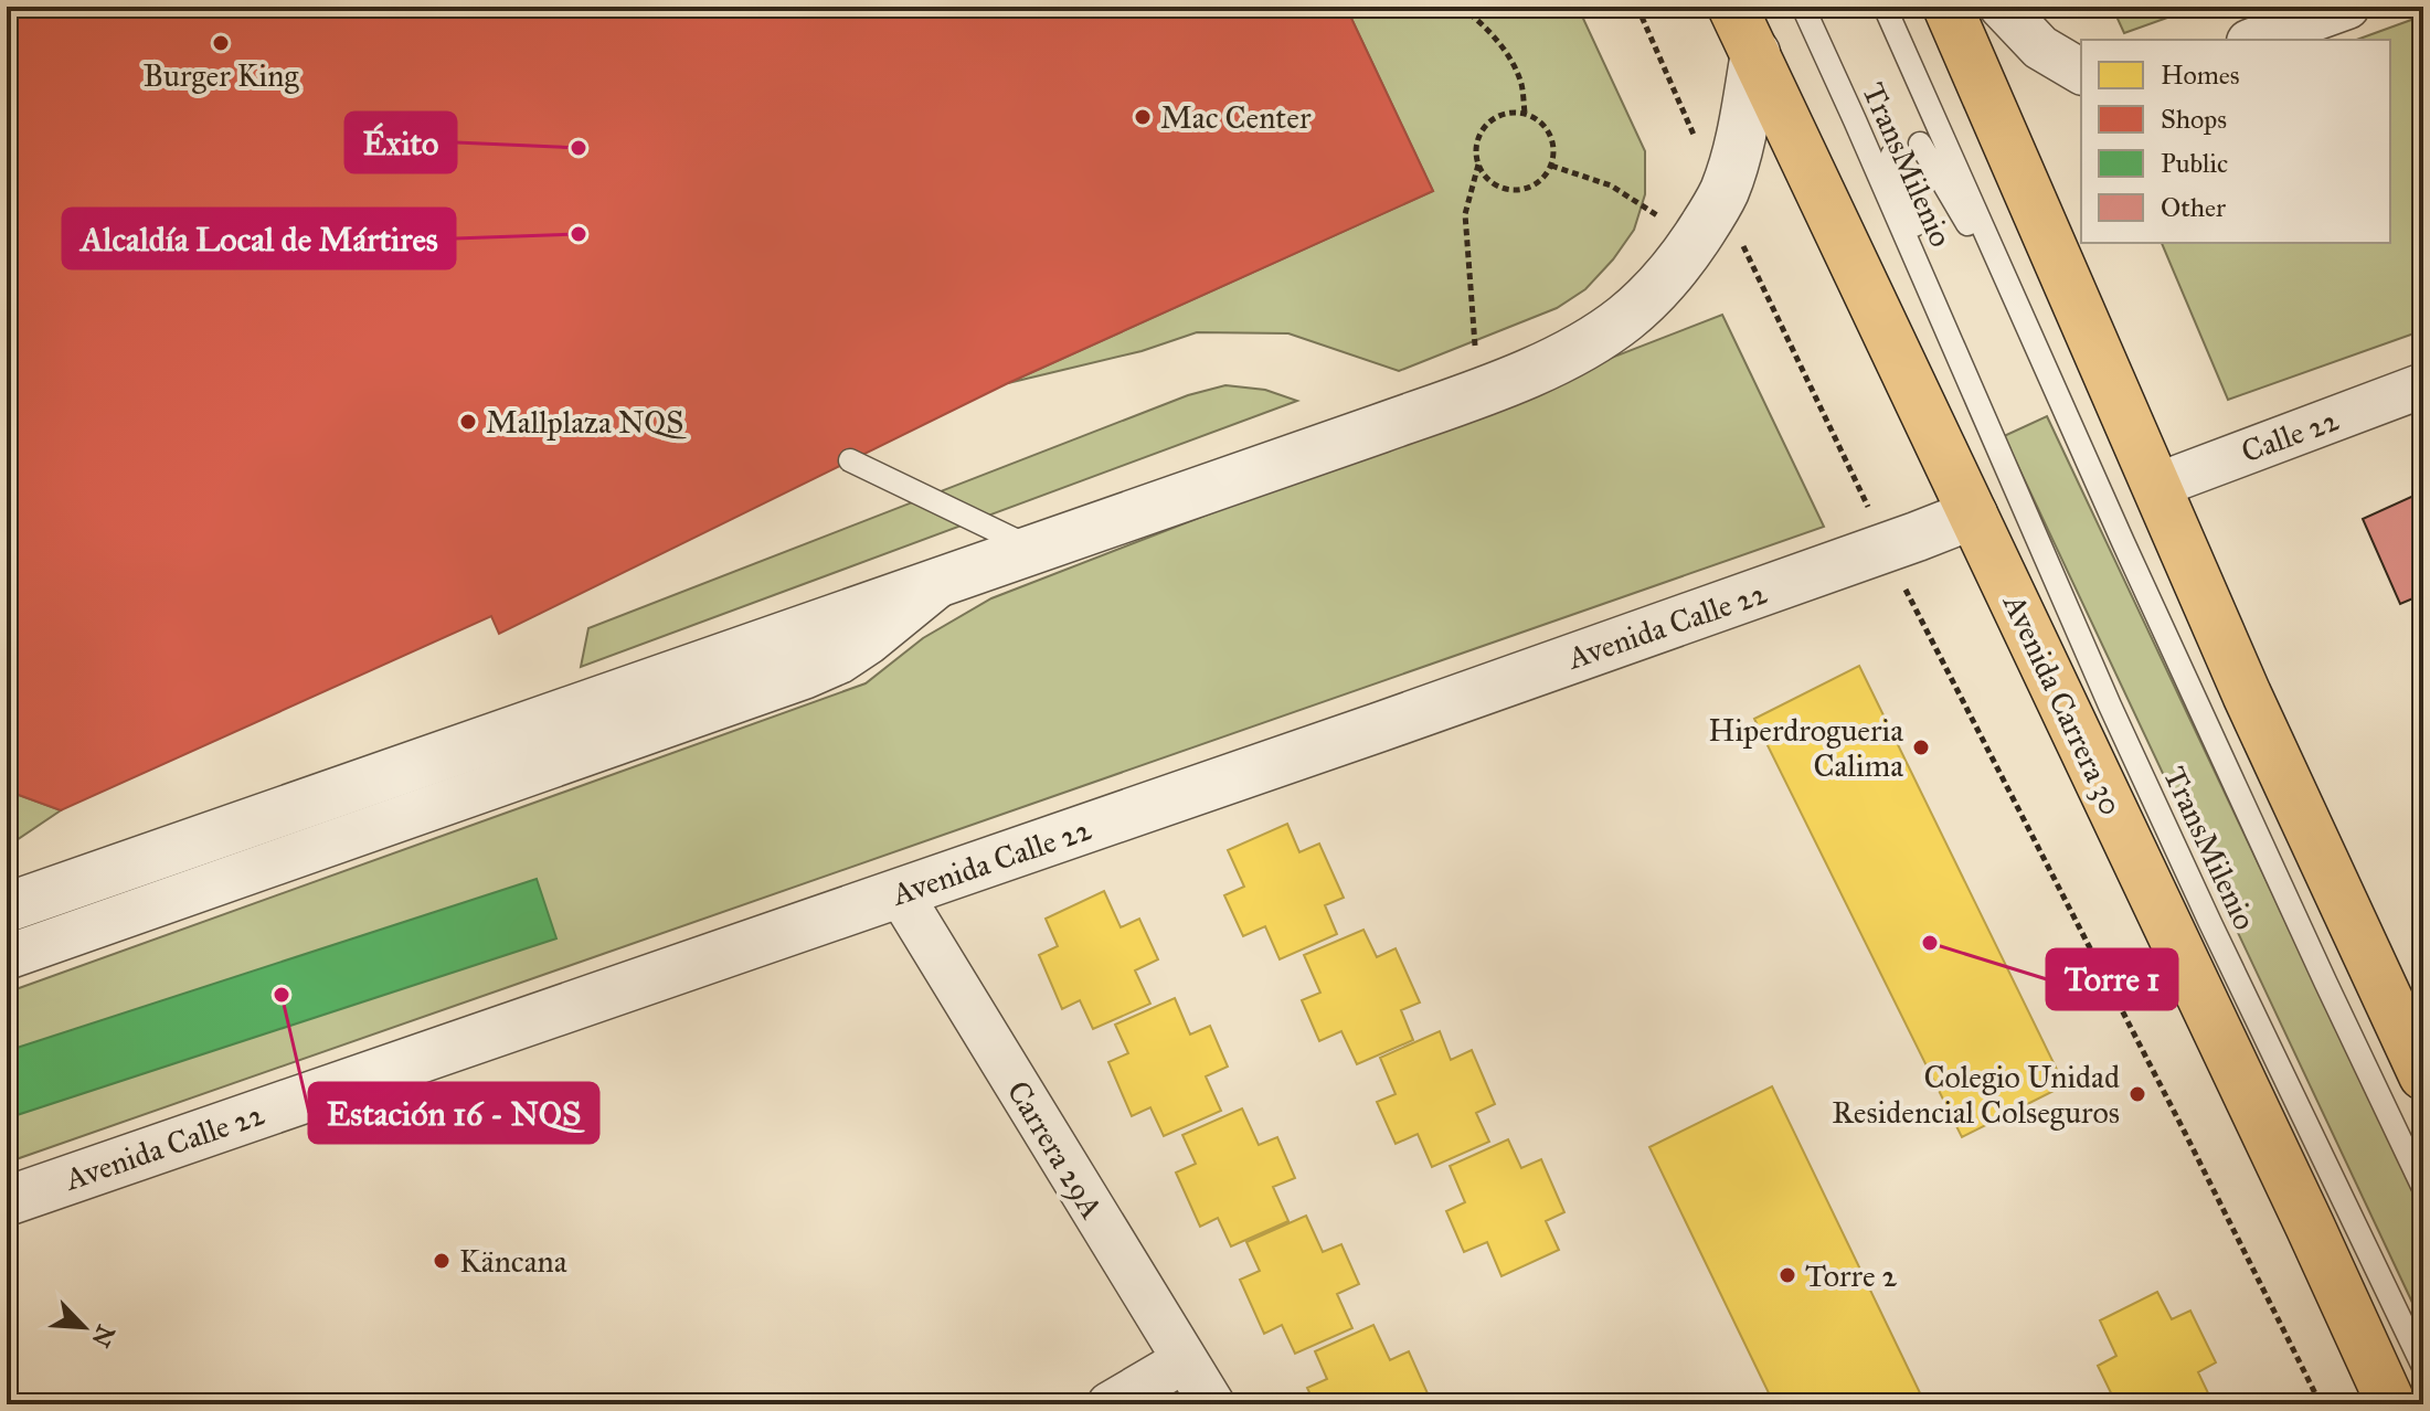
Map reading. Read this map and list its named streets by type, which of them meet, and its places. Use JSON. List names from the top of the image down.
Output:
{
  "streets": {
    "highway": ["Avenida Carrera 30"],
    "street": ["Calle 22", "Avenida Calle 22", "Carrera 29A"],
    "lane": ["TransMilenio"]
  },
  "crossings": [
    ["Avenida Calle 22", "Avenida Carrera 30"],
    ["Avenida Calle 22", "Carrera 29A"]
  ],
  "places": [
    "Burger King",
    "Mac Center",
    "Éxito",
    "Alcaldía Local de Mártires",
    "Mallplaza NQS",
    "Hiperdrogueria Calima",
    "Torre 1",
    "Estación 16 - NQS",
    "Colegio Unidad Residencial Colseguros",
    "Käncana",
    "Torre 2"
  ],
  "legend": [
    "Homes",
    "Shops",
    "Public",
    "Other"
  ],
  "north": "bottom right"
}
